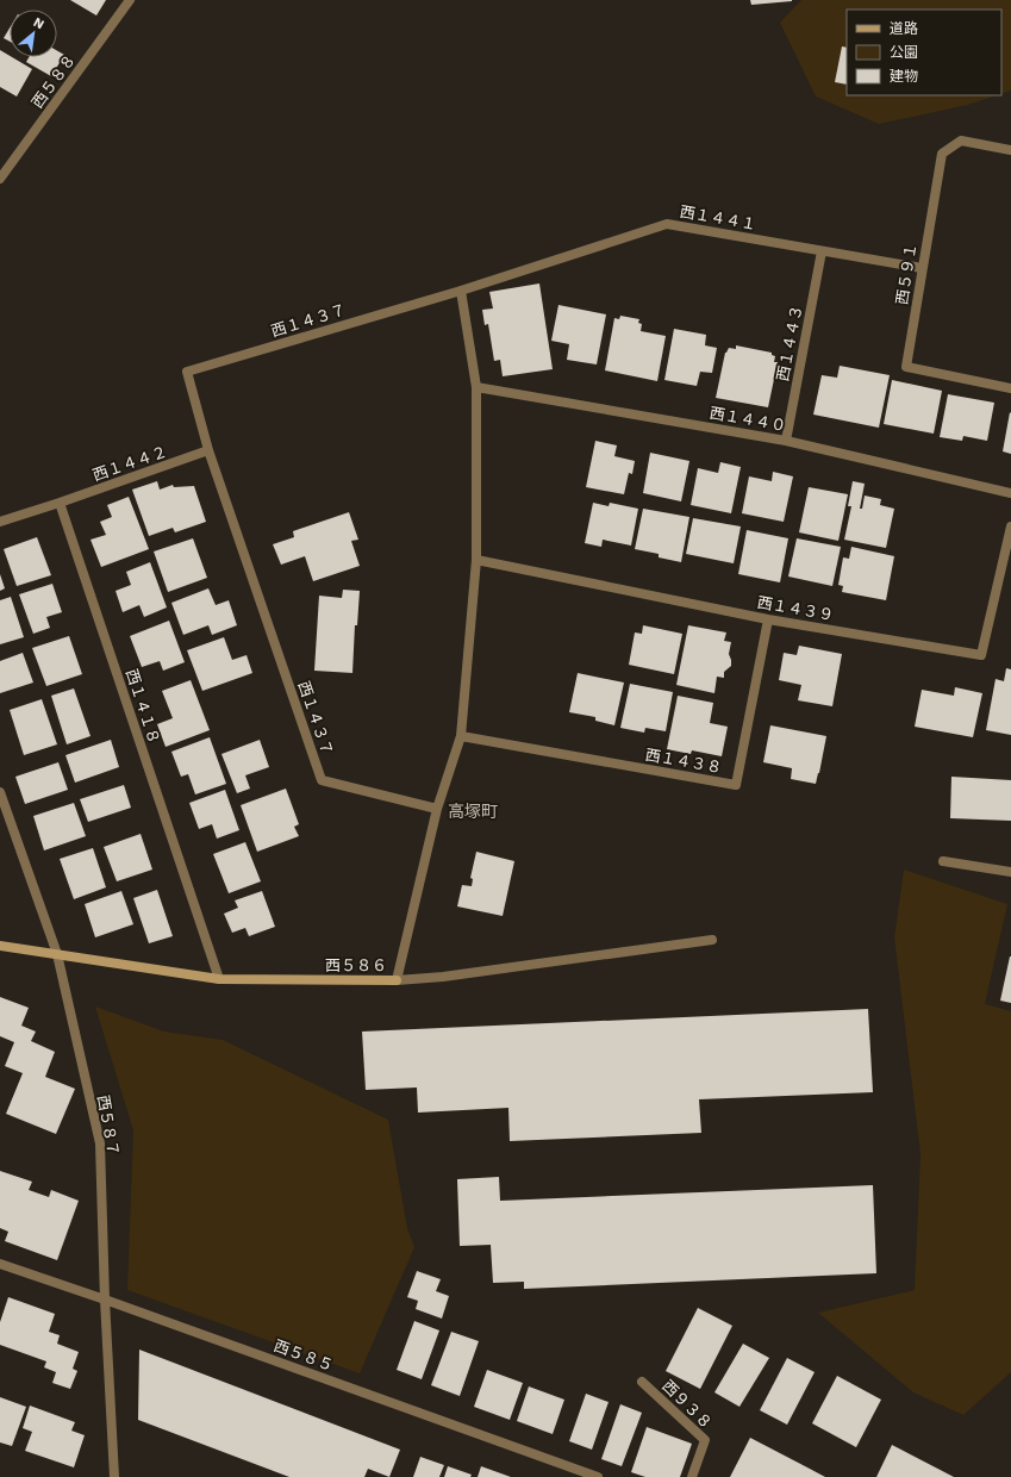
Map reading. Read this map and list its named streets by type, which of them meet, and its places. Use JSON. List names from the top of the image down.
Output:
{
  "streets": {
    "street": [
      "西５８８",
      "西１４４１",
      "西５９１",
      "西１４３７",
      "西１４４３",
      "西１４４０",
      "西１４４２",
      "西１４３９",
      "西１４１８",
      "西１４３８",
      "西５８６",
      "西５８７",
      "西５８５",
      "西９３８"
    ]
  },
  "crossings": [
    ["西１４４１", "西５９１"],
    ["西１４４１", "西１４３７"],
    ["西１４４１", "西１４４３"],
    ["西１４３７", "西１４４２"],
    ["西１４４３", "西１４４０"],
    ["西１４４２", "西１４１８"],
    ["西１４３９", "西１４３８"],
    ["西１４１８", "西５８６"],
    ["西５８６", "西５８７"],
    ["西５８７", "西５８５"]
  ],
  "districts": ["高塚町"],
  "legend": ["道路", "公園", "建物"],
  "north": "top right"
}
